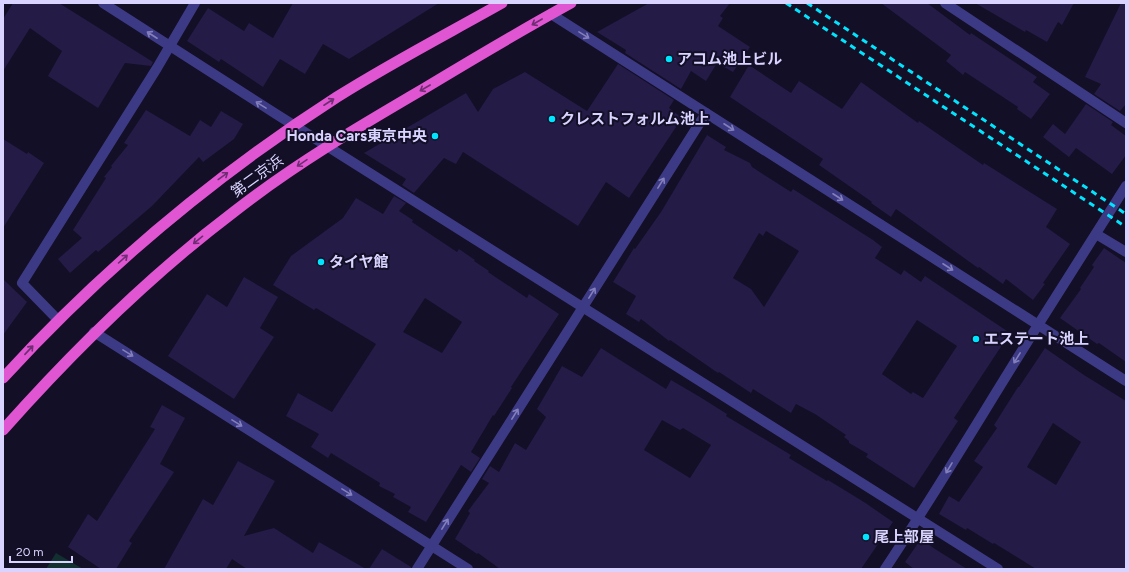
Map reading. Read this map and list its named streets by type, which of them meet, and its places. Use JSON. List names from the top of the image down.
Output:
{
  "streets": {
    "highway": ["第二京浜"]
  },
  "places": [
    "アコム池上ビル",
    "クレストフォルム池上",
    "Honda Cars東京中央",
    "タイヤ館",
    "エステート池上",
    "尾上部屋"
  ],
  "scale_bar": "20 m"
}
